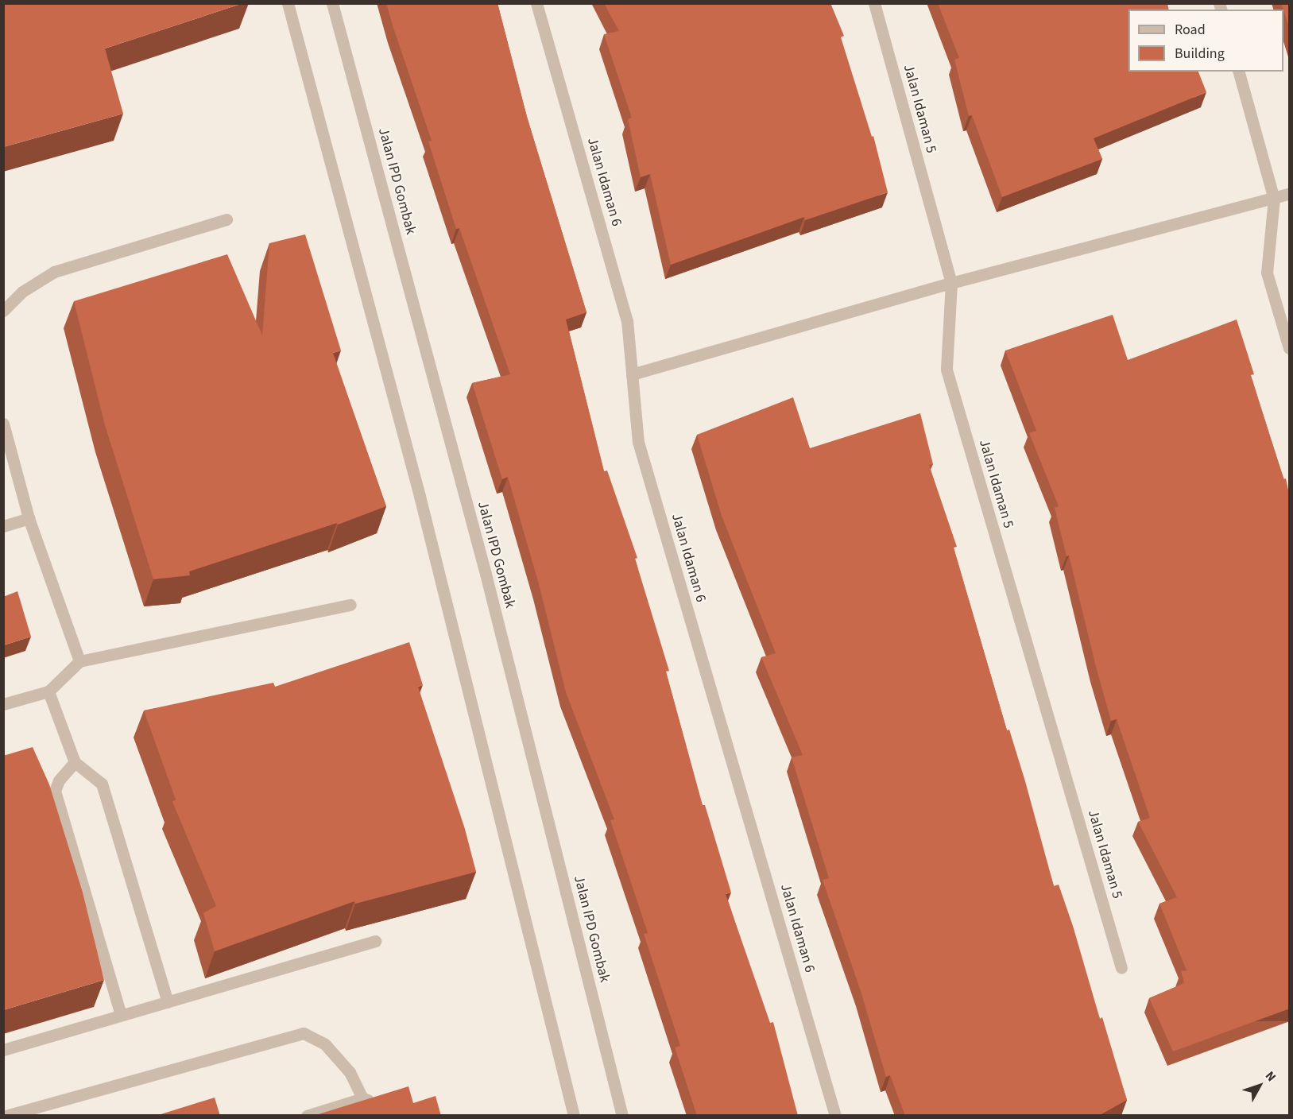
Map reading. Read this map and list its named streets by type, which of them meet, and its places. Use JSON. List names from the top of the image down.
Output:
{
  "streets": {
    "street": ["Jalan Idaman 5", "Jalan IPD Gombak", "Jalan Idaman 6"]
  },
  "legend": ["Road", "Building"],
  "north": "top right"
}
